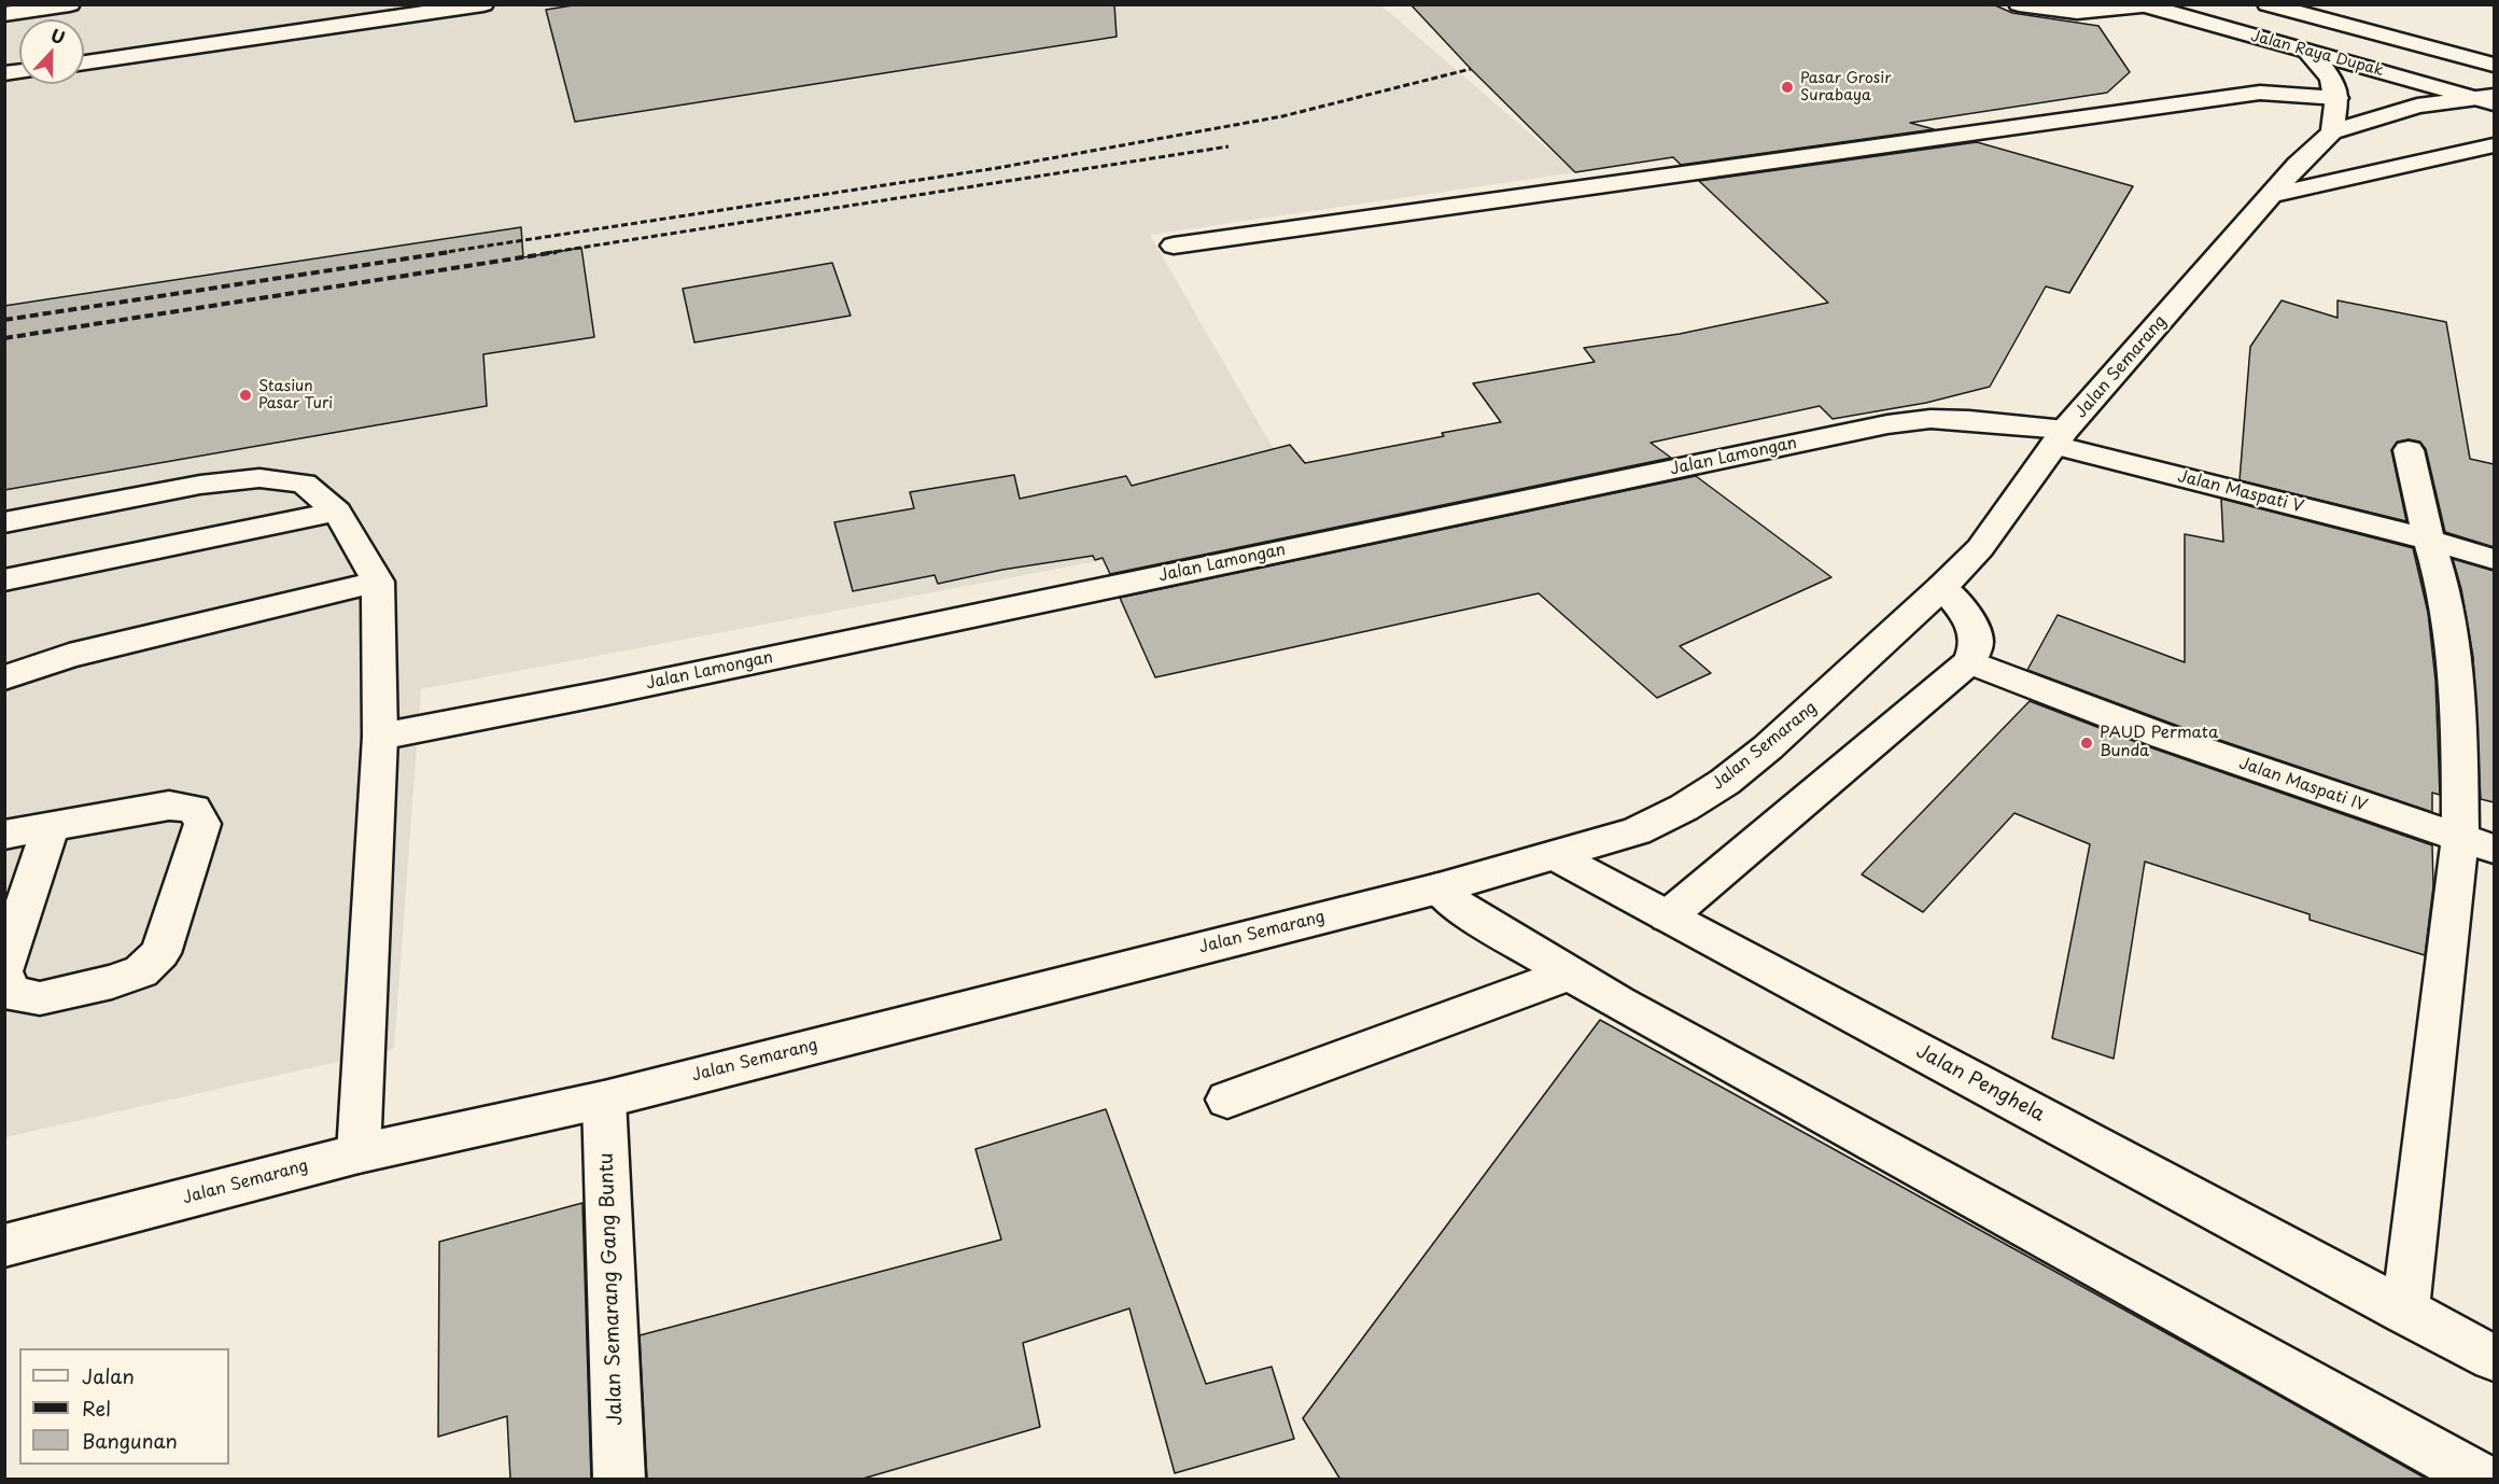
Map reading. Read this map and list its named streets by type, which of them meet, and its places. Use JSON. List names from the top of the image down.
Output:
{
  "streets": {
    "street": [
      "Jalan Raya Dupak",
      "Jalan Semarang",
      "Jalan Lamongan",
      "Jalan Maspati V",
      "Jalan Maspati IV",
      "Jalan Penghela",
      "Jalan Semarang Gang Buntu"
    ]
  },
  "crossings": [
    ["Jalan Raya Dupak", "Jalan Semarang"],
    ["Jalan Semarang", "Jalan Lamongan"],
    ["Jalan Semarang", "Jalan Maspati V"],
    ["Jalan Semarang", "Jalan Penghela"],
    ["Jalan Semarang", "Jalan Semarang Gang Buntu"],
    ["Jalan Lamongan", "Jalan Maspati V"]
  ],
  "places": ["Pasar Grosir Surabaya", "Stasiun Pasar Turi", "PAUD Permata Bunda"],
  "legend": ["Jalan", "Rel", "Bangunan"],
  "north": "top"
}
